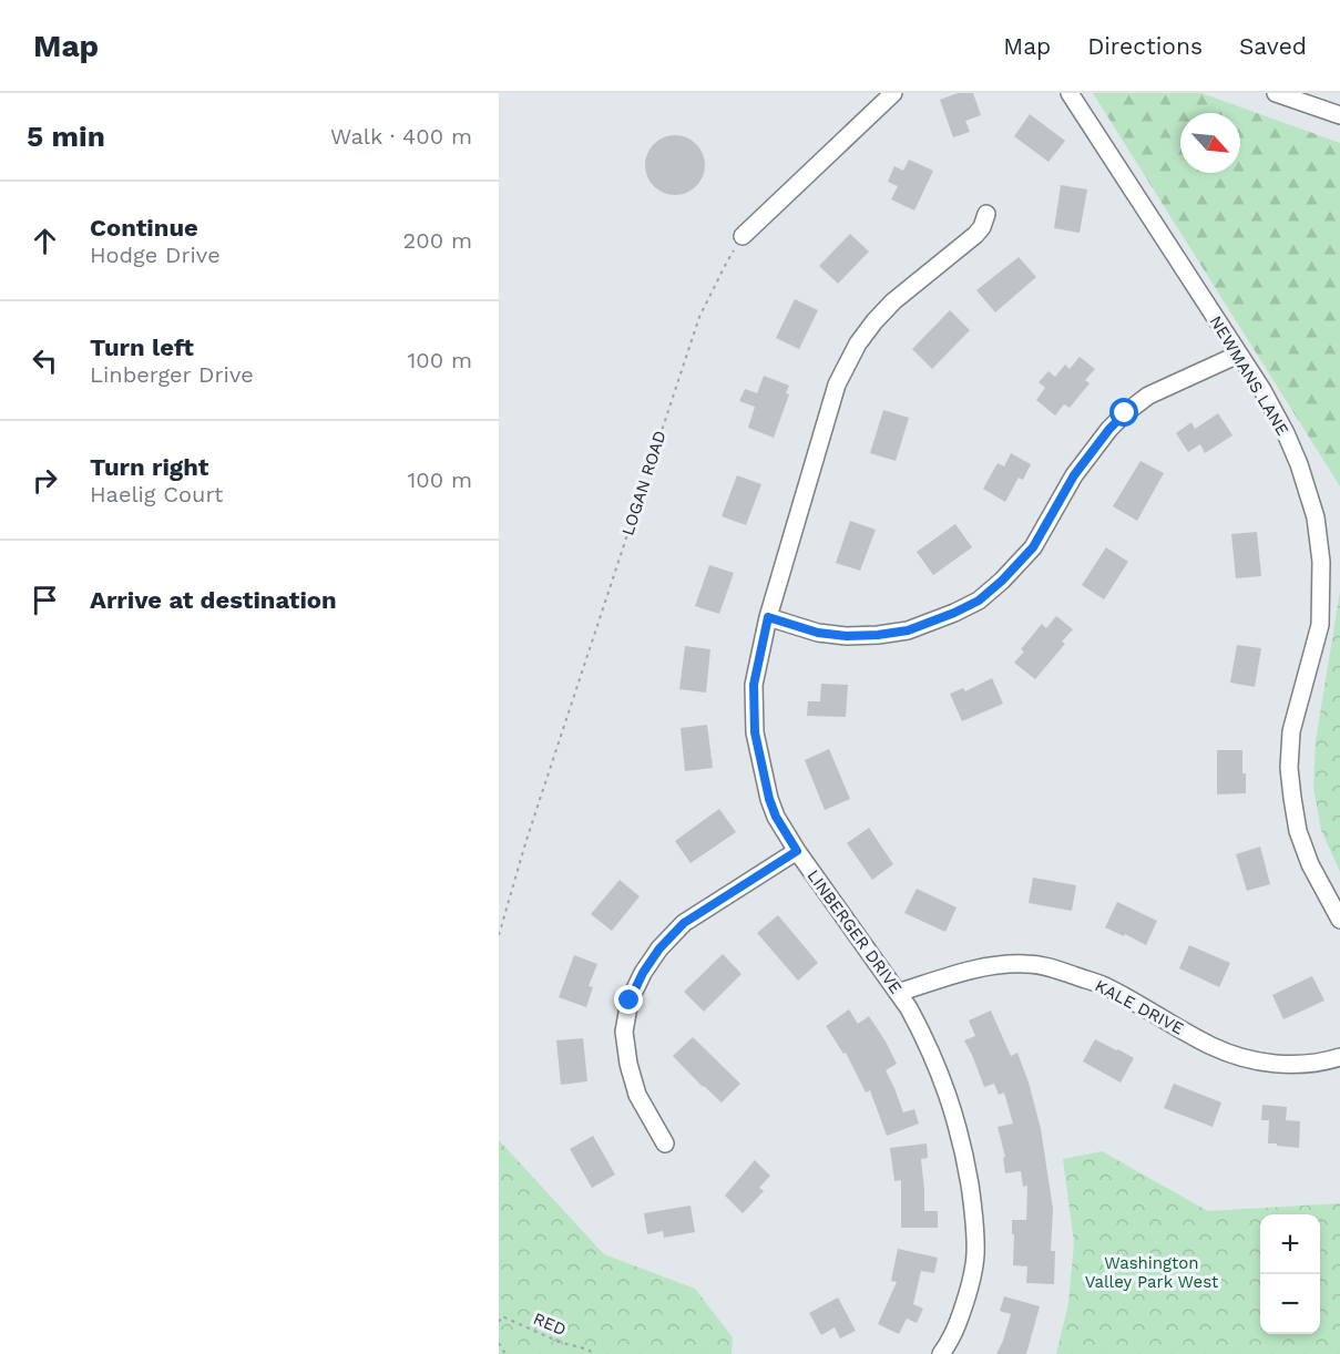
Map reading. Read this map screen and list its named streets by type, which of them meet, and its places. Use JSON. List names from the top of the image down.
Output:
{
  "streets": {
    "street": ["NEWMANS LANE", "LINBERGER DRIVE", "KALE DRIVE"],
    "path": ["LOGAN ROAD", "RED"]
  },
  "crossings": [
    ["LINBERGER DRIVE", "KALE DRIVE"]
  ],
  "parks": ["Washington Valley Park West"],
  "north": "bottom right",
  "page": {
    "header": "Map",
    "nav": ["Map", "Directions", "Saved"],
    "heading": ["5 min", "Walk · 400 m"],
    "list": [
      ["Continue", "Hodge Drive", "200 m"],
      ["Turn left", "Linberger Drive", "100 m"],
      ["Turn right", "Haelig Court", "100 m"],
      "Arrive at destination"
    ],
    "map_buttons": ["+", "−"]
  }
}
